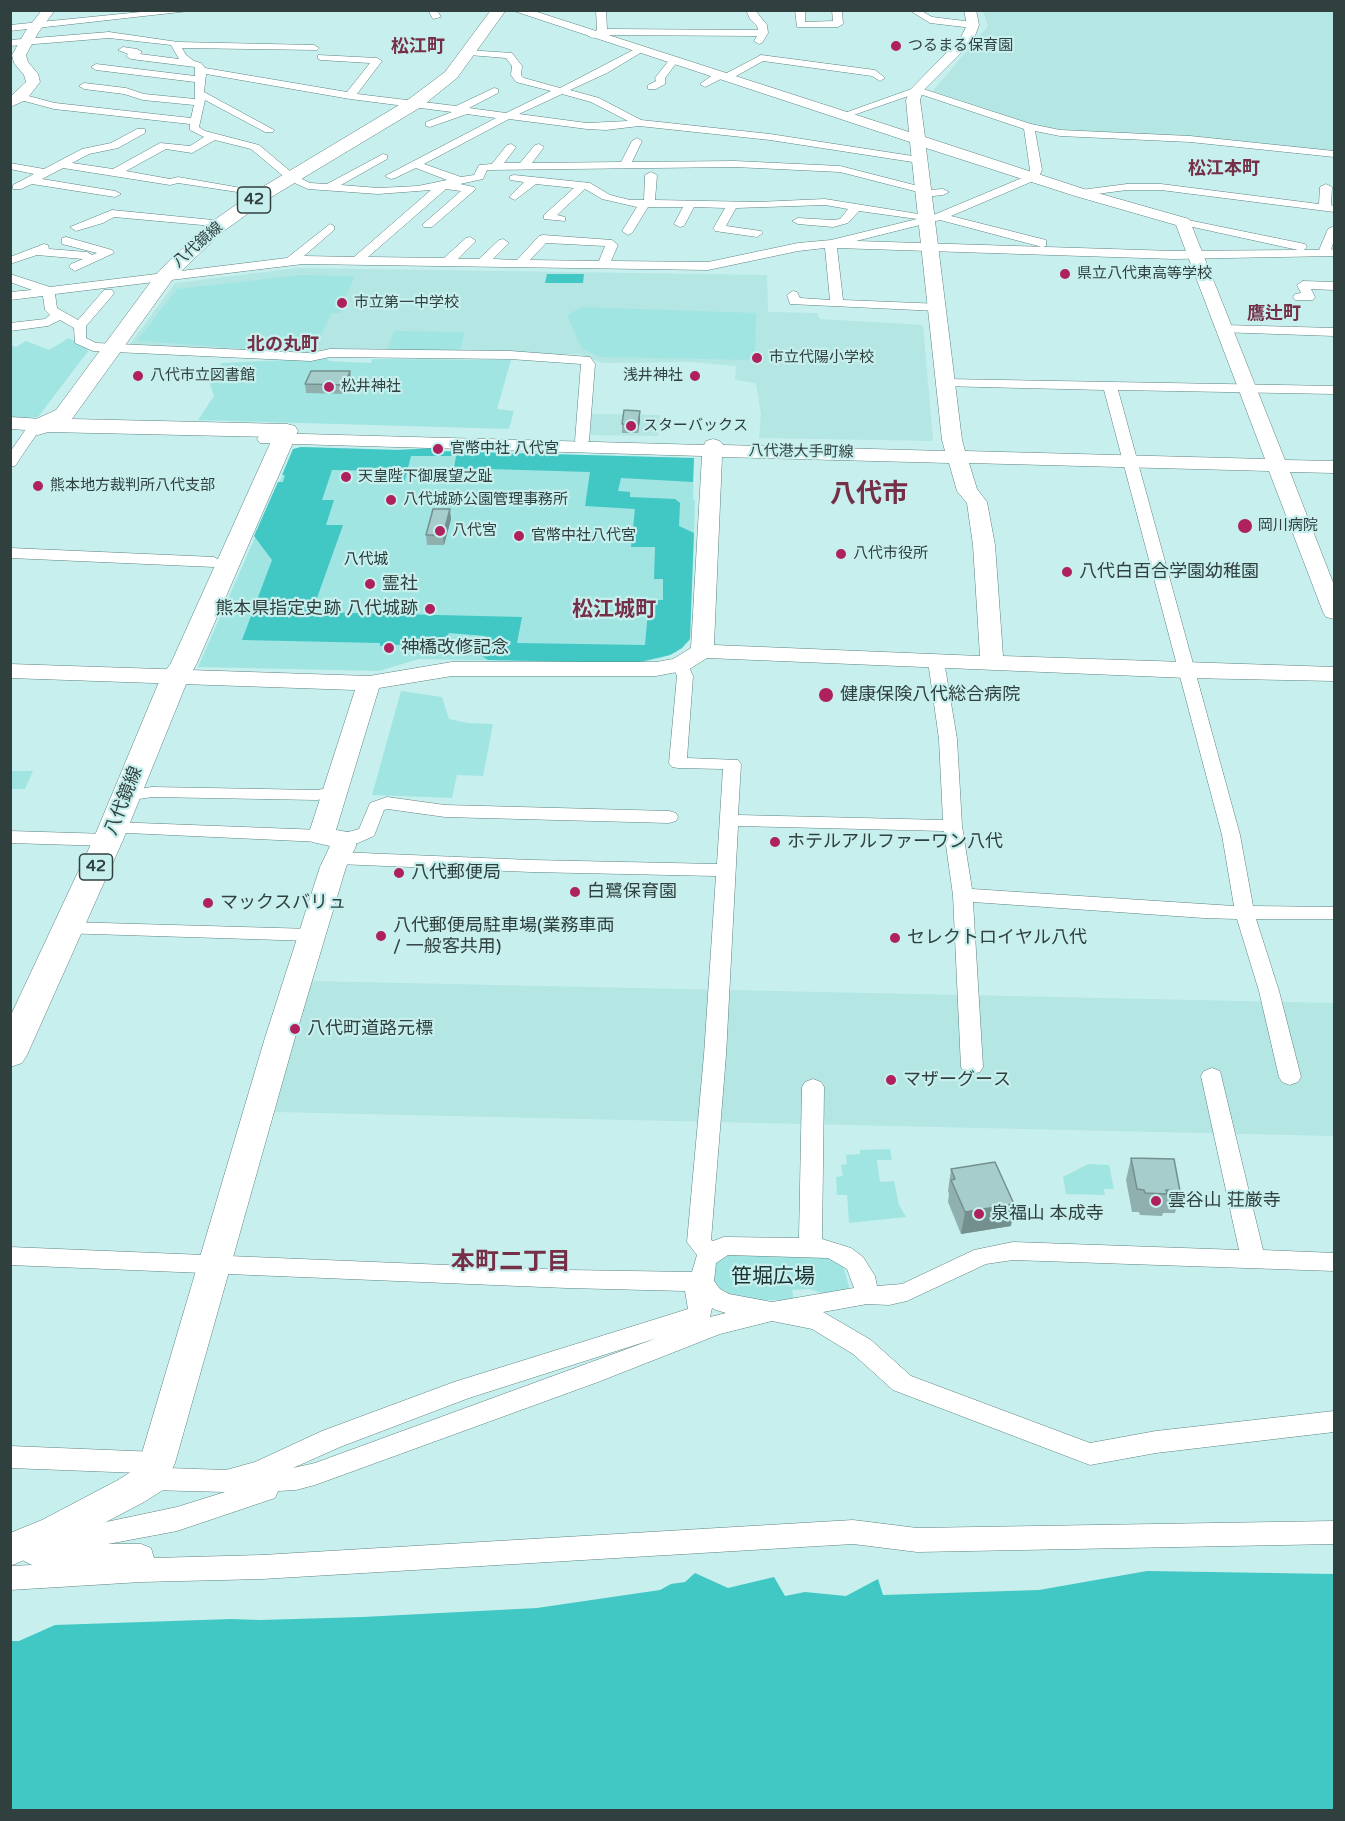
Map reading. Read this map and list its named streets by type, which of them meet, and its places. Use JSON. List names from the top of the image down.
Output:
{
  "streets": {
    "main road": ["42", "八代鏡線"],
    "street": ["八代港大手町線"]
  },
  "crossings": [
    ["八代鏡線", "八代港大手町線"]
  ],
  "districts": [
    "松江町",
    "松江本町",
    "鷹辻町",
    "北の丸町",
    "八代市",
    "松江城町",
    "本町二丁目"
  ],
  "parks": ["八代城", "笹堀広場"],
  "places": [
    "つるまる保育園",
    "県立八代東高等学校",
    "市立第一中学校",
    "市立代陽小学校",
    "八代市立図書館",
    "浅井神社",
    "松井神社",
    "スターバックス",
    "官幣中社 八代宮",
    "天皇陛下御展望之趾",
    "熊本地方裁判所八代支部",
    "八代城跡公園管理事務所",
    "岡川病院",
    "八代宮",
    "官幣中社八代宮",
    "八代市役所",
    "八代白百合学園幼稚園",
    "霊社",
    "熊本県指定史跡 八代城跡",
    "神橋改修記念",
    "健康保険八代総合病院",
    "ホテルアルファーワン八代",
    "八代郵便局",
    "白鷺保育園",
    "マックスバリュ",
    "八代郵便局駐車場(業務車両 / 一般客共用)",
    "セレクトロイヤル八代",
    "八代町道路元標",
    "マザーグース",
    "雲谷山 荘厳寺",
    "泉福山 本成寺"
  ]
}
